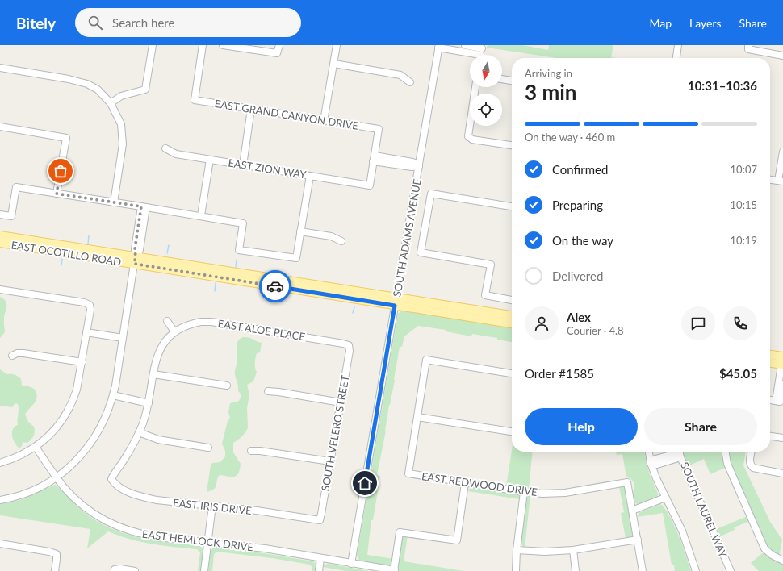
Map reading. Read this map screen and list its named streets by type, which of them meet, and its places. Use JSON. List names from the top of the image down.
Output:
{
  "streets": {
    "main road": ["EAST OCOTILLO ROAD"],
    "street": [
      "EAST GRAND CANYON DRIVE",
      "EAST ZION WAY",
      "SOUTH ADAMS AVENUE",
      "EAST ALOE PLACE",
      "SOUTH VELERO STREET",
      "EAST REDWOOD DRIVE",
      "EAST IRIS DRIVE",
      "SOUTH LAUREL WAY",
      "EAST HEMLOCK DRIVE"
    ]
  },
  "crossings": [
    ["EAST GRAND CANYON DRIVE", "EAST ZION WAY"],
    ["SOUTH ADAMS AVENUE", "EAST OCOTILLO ROAD"],
    ["SOUTH ADAMS AVENUE", "EAST HEMLOCK DRIVE"],
    ["EAST ALOE PLACE", "SOUTH VELERO STREET"],
    ["SOUTH VELERO STREET", "EAST IRIS DRIVE"]
  ],
  "north": "bottom",
  "page": {
    "header": "Bitely",
    "search": "Search here",
    "nav": ["Map", "Layers", "Share"],
    "heading": ["3 min", "Arriving in", "10:31–10:36"],
    "panel": [
      "Alex",
      "Courier · 4.8",
      "Order #1585",
      "$45.05"
    ],
    "bar": "On the way · 460 m",
    "list": [
      ["Confirmed", "10:07"],
      ["Preparing", "10:15"],
      ["On the way", "10:19"],
      "Delivered"
    ],
    "buttons": ["Help", "Share"]
  }
}
